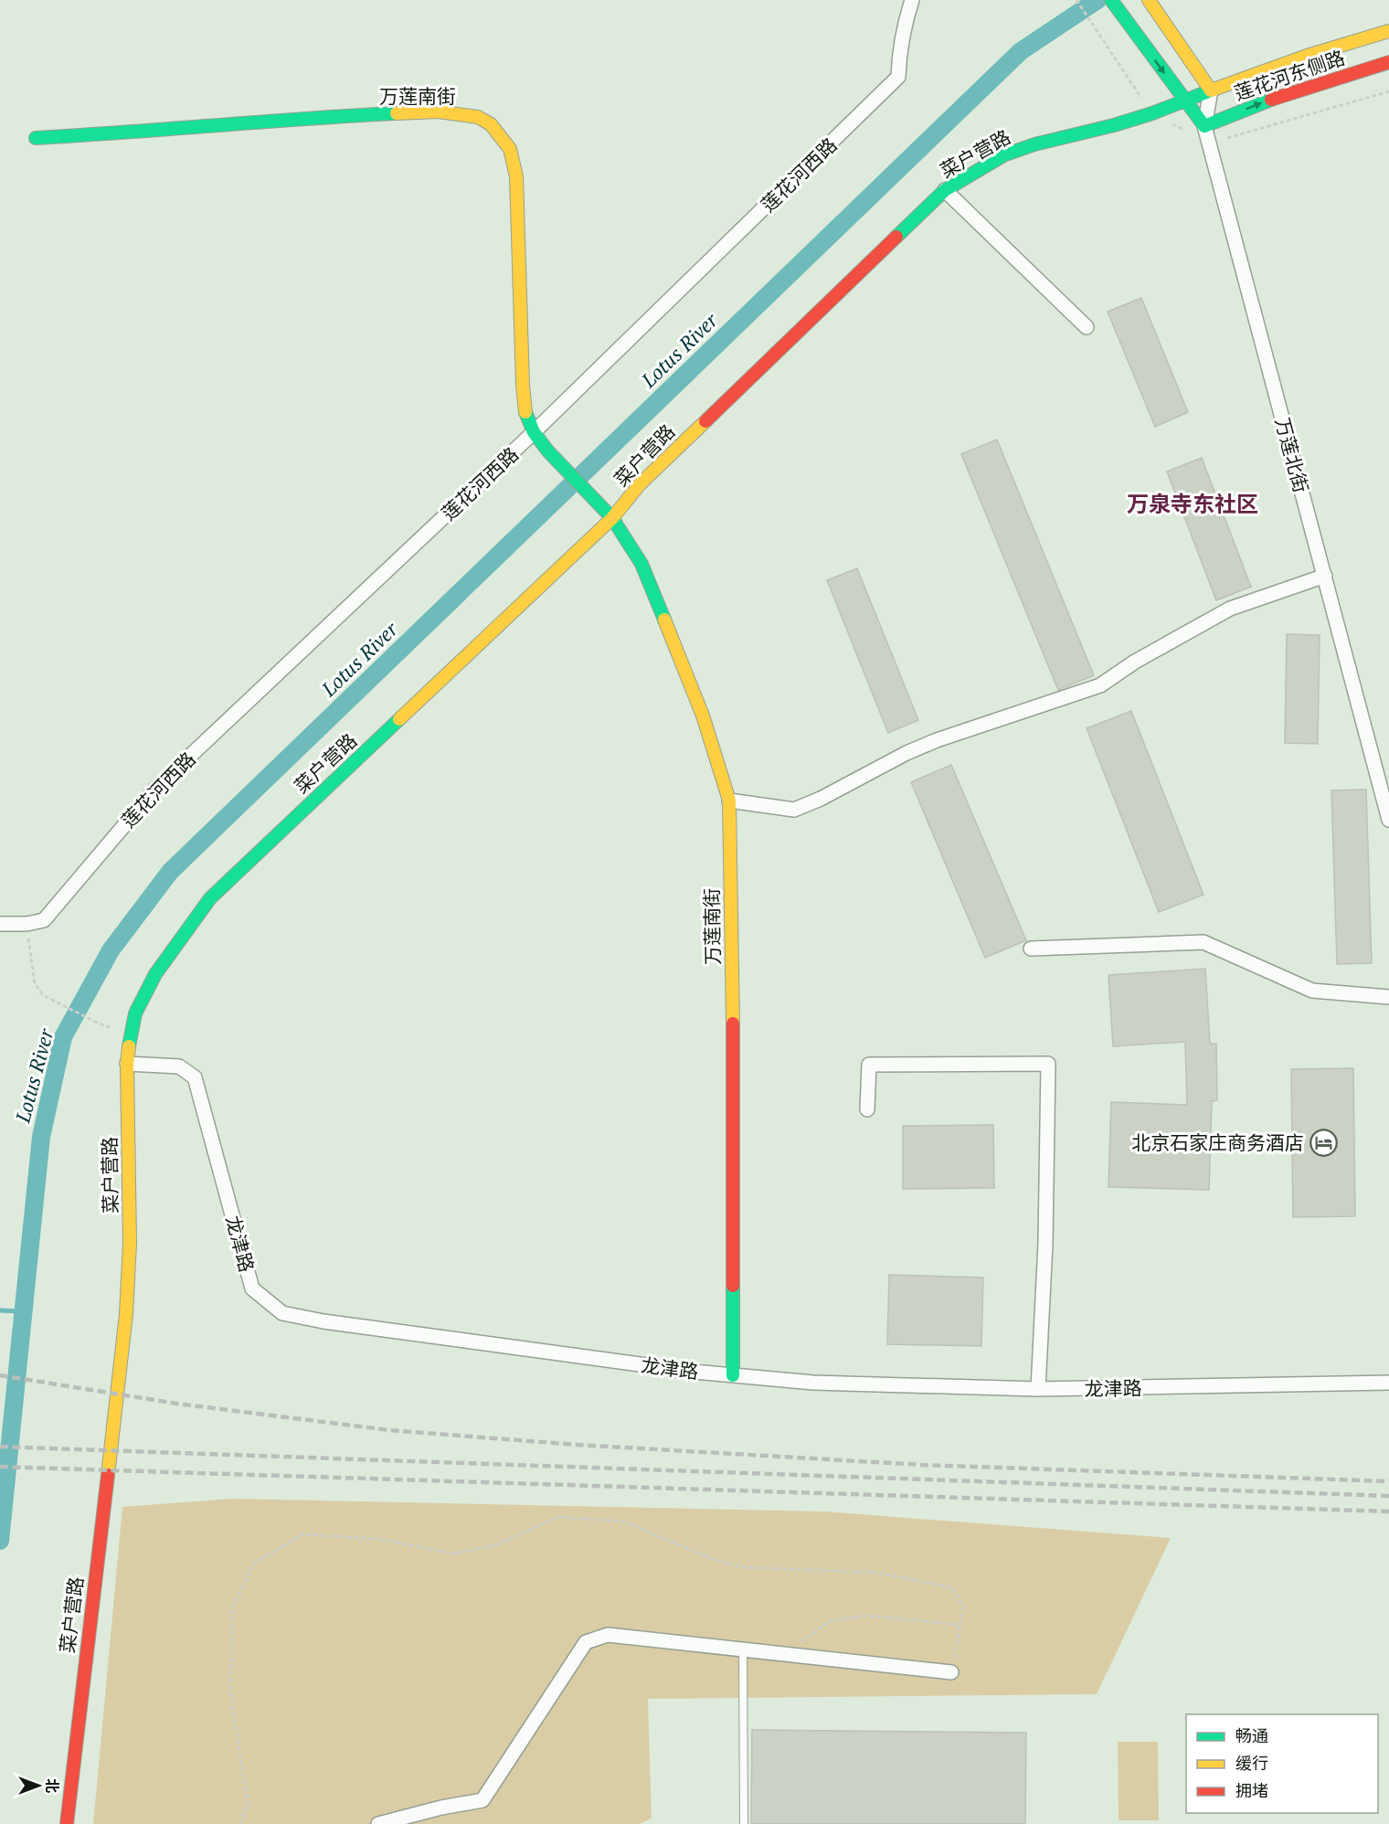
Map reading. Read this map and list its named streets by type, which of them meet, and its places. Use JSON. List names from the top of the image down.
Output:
{
  "streets": {
    "street": [
      "莲花河东侧路",
      "万莲南街",
      "菜户营路",
      "莲花河西路",
      "万莲北街",
      "龙津路"
    ]
  },
  "crossings": [
    ["莲花河东侧路", "菜户营路"],
    ["莲花河东侧路", "万莲北街"],
    ["万莲南街", "菜户营路"],
    ["万莲南街", "莲花河西路"],
    ["万莲南街", "龙津路"],
    ["菜户营路", "万莲北街"],
    ["菜户营路", "龙津路"]
  ],
  "districts": ["万泉寺东社区"],
  "water": ["Lotus River"],
  "places": {
    "hotel": ["北京石家庄商务酒店"]
  },
  "legend": ["畅通", "缓行", "拥堵"],
  "north": "right"
}
